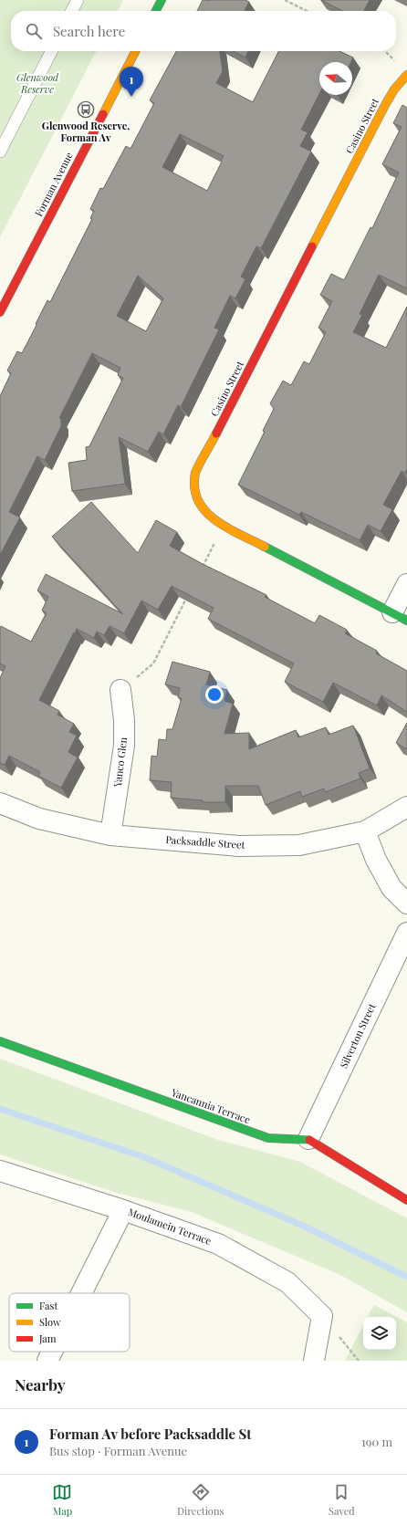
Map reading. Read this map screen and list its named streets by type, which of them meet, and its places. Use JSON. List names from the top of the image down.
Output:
{
  "streets": {
    "street": [
      "Casino Street",
      "Forman Avenue",
      "Yanco Glen",
      "Packsaddle Street",
      "Silverton Street",
      "Yancannia Terrace",
      "Moulamein Terrace"
    ]
  },
  "crossings": [
    ["Yanco Glen", "Packsaddle Street"],
    ["Silverton Street", "Yancannia Terrace"]
  ],
  "parks": ["Glenwood Reserve"],
  "places": {
    "bus stop": ["Glenwood Reserve, Forman Av"]
  },
  "legend": ["Fast", "Slow", "Jam"],
  "north": "left",
  "page": {
    "search": "Search here",
    "pins": "1",
    "heading": "Nearby",
    "list": [
      {
        "mark": "1",
        "name": "Forman Av before Packsaddle St",
        "note": "Bus stop · Forman Avenue",
        "value": "190 m"
      }
    ],
    "nav": ["Map", "Directions", "Saved"]
  }
}
